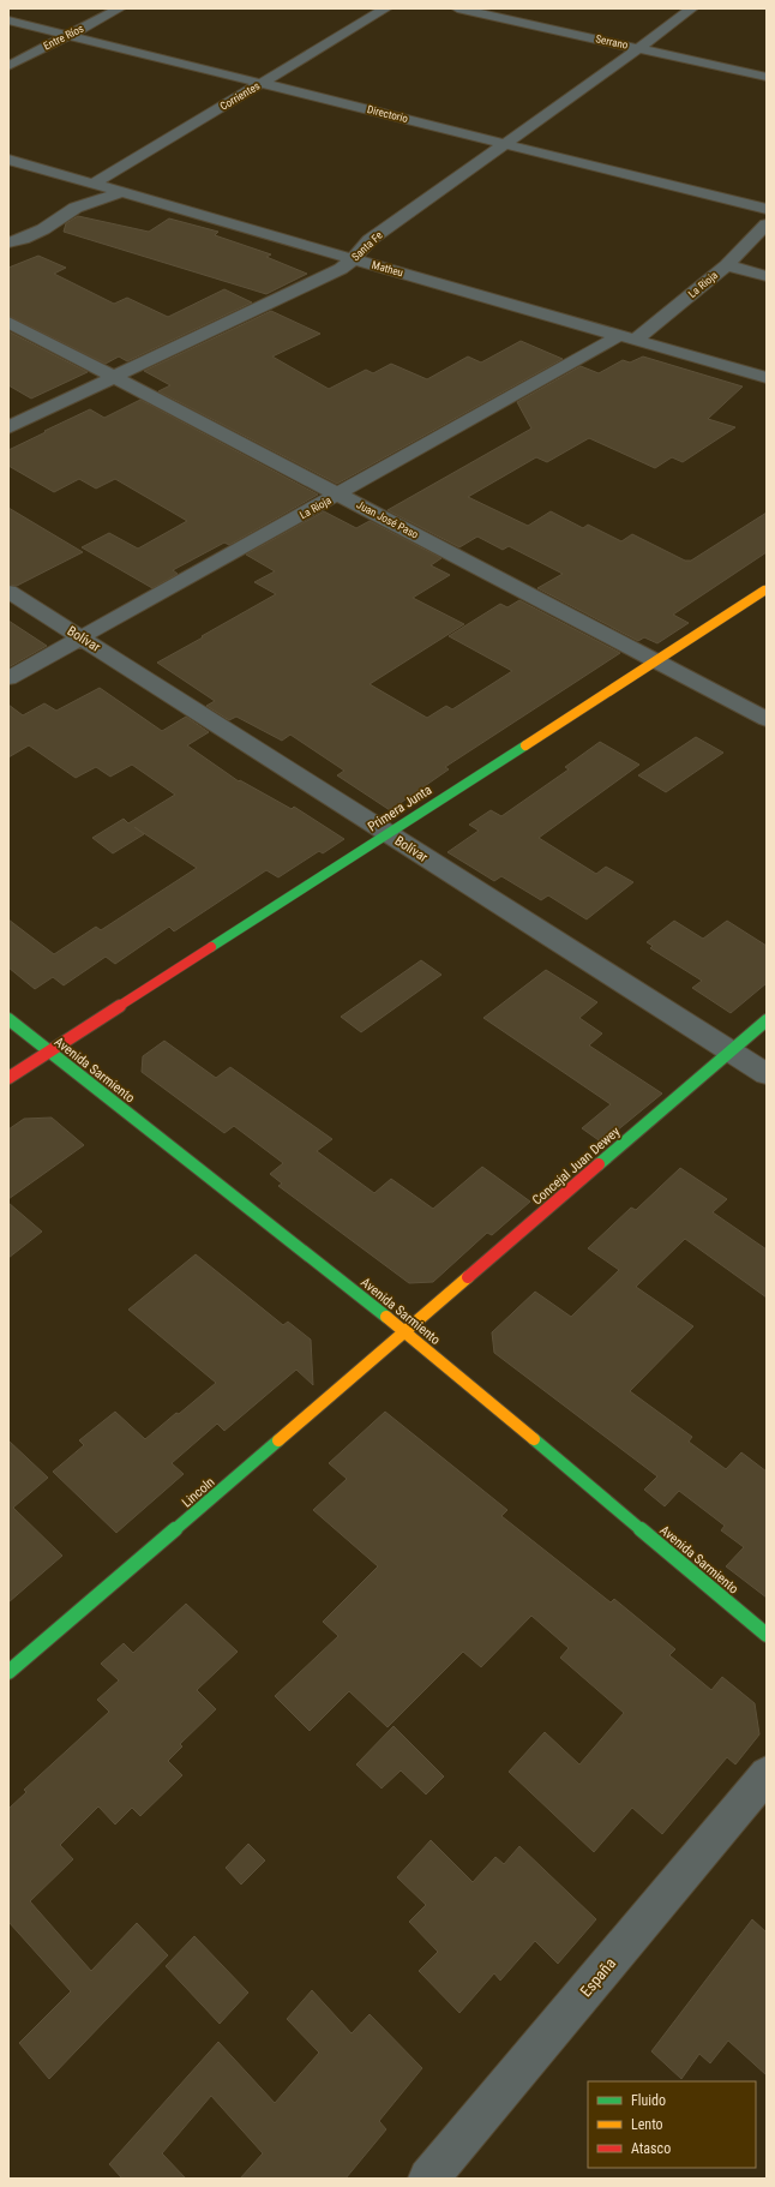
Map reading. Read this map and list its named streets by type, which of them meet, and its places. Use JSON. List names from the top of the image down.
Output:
{
  "streets": {
    "street": [
      "Entre Ríos",
      "Serrano",
      "Corrientes",
      "Directorio",
      "Santa Fe",
      "Matheu",
      "La Rioja",
      "Juan José Paso",
      "Bolívar",
      "Primera Junta",
      "Avenida Sarmiento",
      "Concejal Juan Dewey",
      "Lincoln",
      "España"
    ]
  },
  "crossings": [
    ["Entre Ríos", "Directorio"],
    ["Serrano", "Santa Fe"],
    ["Corrientes", "Directorio"],
    ["Corrientes", "Matheu"],
    ["Directorio", "Santa Fe"],
    ["Santa Fe", "Matheu"],
    ["Santa Fe", "Juan José Paso"],
    ["Matheu", "La Rioja"],
    ["La Rioja", "Juan José Paso"],
    ["La Rioja", "Bolívar"],
    ["Juan José Paso", "Primera Junta"],
    ["Bolívar", "Primera Junta"],
    ["Bolívar", "Concejal Juan Dewey"],
    ["Primera Junta", "Avenida Sarmiento"],
    ["Avenida Sarmiento", "Concejal Juan Dewey"],
    ["Avenida Sarmiento", "Lincoln"],
    ["Concejal Juan Dewey", "Lincoln"]
  ],
  "legend": ["Fluido", "Lento", "Atasco"]
}
